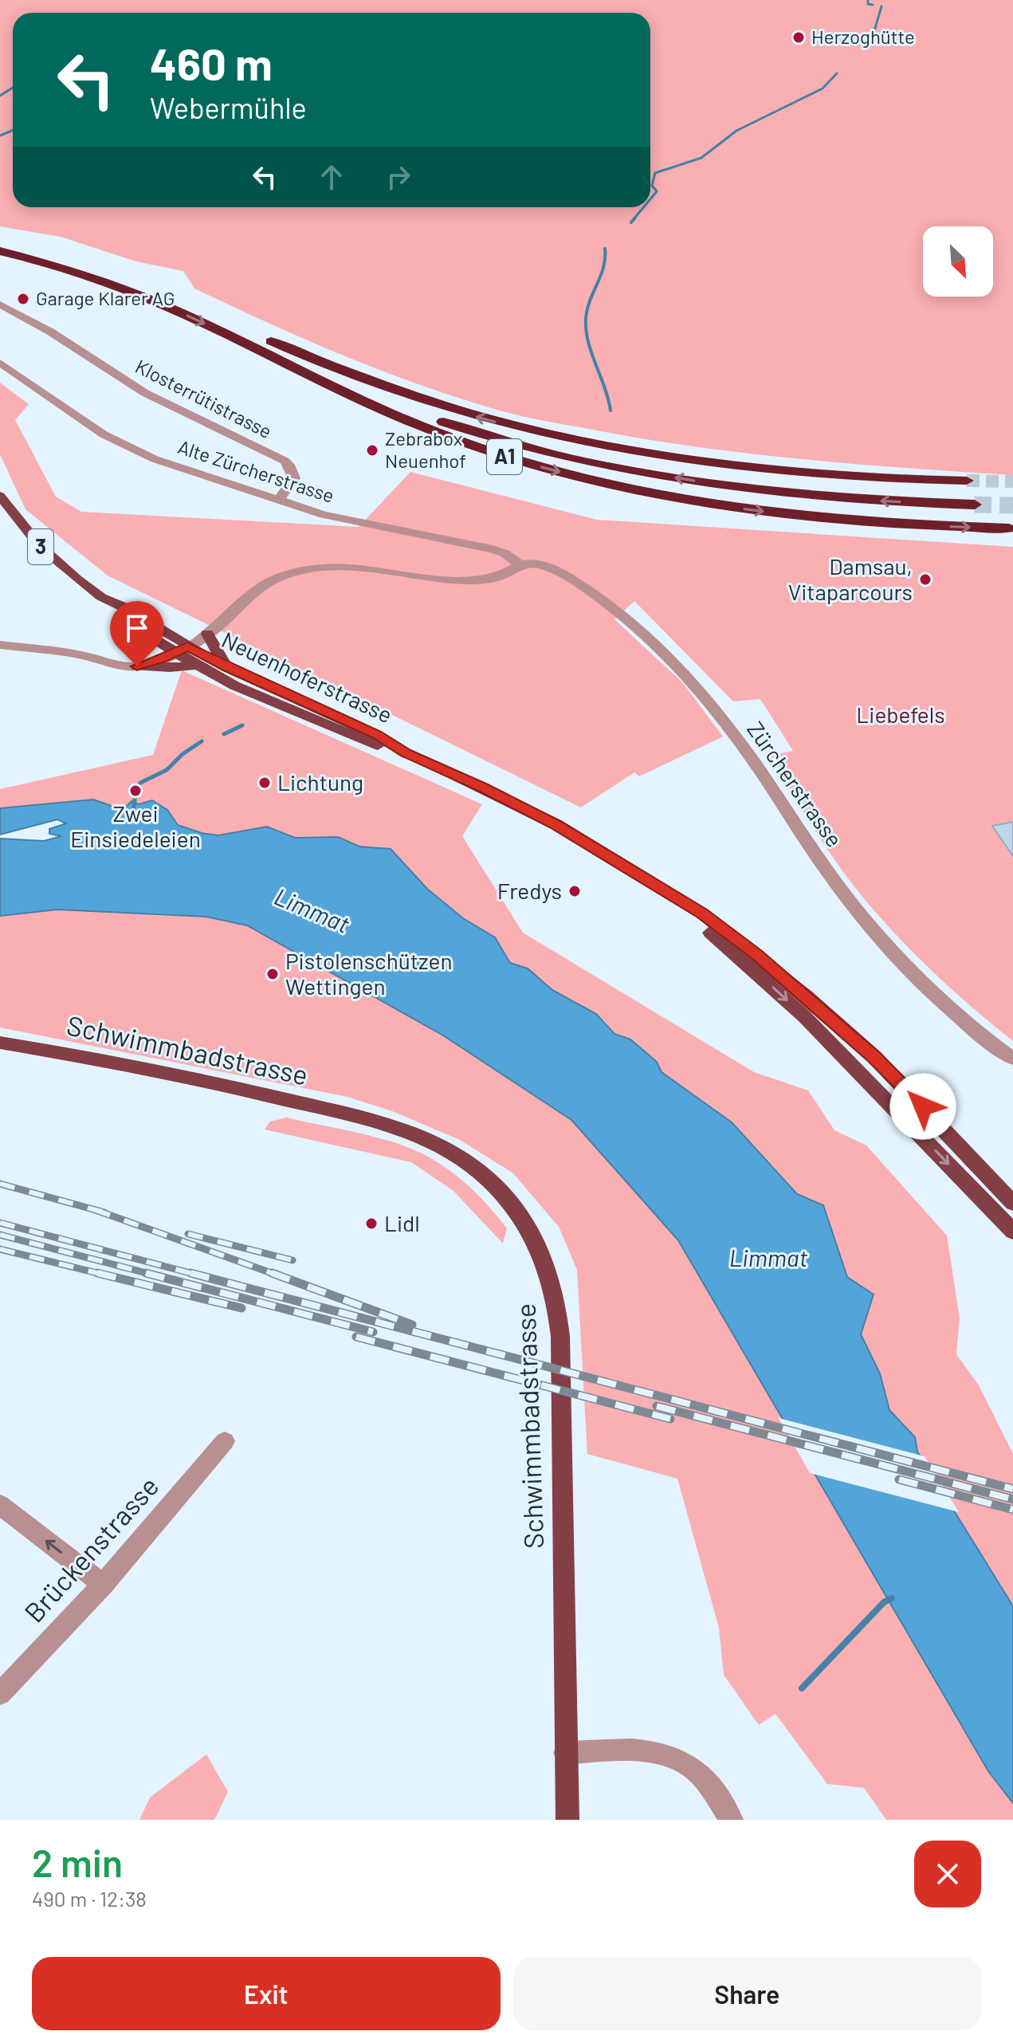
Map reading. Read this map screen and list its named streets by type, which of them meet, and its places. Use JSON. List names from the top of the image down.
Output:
{
  "streets": {
    "highway": ["A1"],
    "main road": ["3", "Neuenhoferstrasse", "Schwimmbadstrasse"],
    "street": [
      "Klosterrütistrasse",
      "Alte Zürcherstrasse",
      "Zürcherstrasse",
      "Brückenstrasse"
    ]
  },
  "crossings": [
    ["Klosterrütistrasse", "Alte Zürcherstrasse"],
    ["Alte Zürcherstrasse", "Zürcherstrasse"],
    ["3", "Neuenhoferstrasse"]
  ],
  "water": ["Limmat"],
  "parks": ["Liebefels"],
  "places": [
    "Herzoghütte",
    "Garage Klarer AG",
    "Zebrabox Neuenhof",
    "Damsau, Vitaparcours",
    "Lichtung",
    "Zwei Einsiedeleien",
    "Fredys",
    "Pistolenschützen Wettingen",
    "Lidl"
  ],
  "north": "bottom right",
  "page": {
    "turn": ["460 m", "Webermühle"],
    "heading": ["2 min", "490 m · 12:38"],
    "buttons": ["Exit", "Share"]
  }
}
